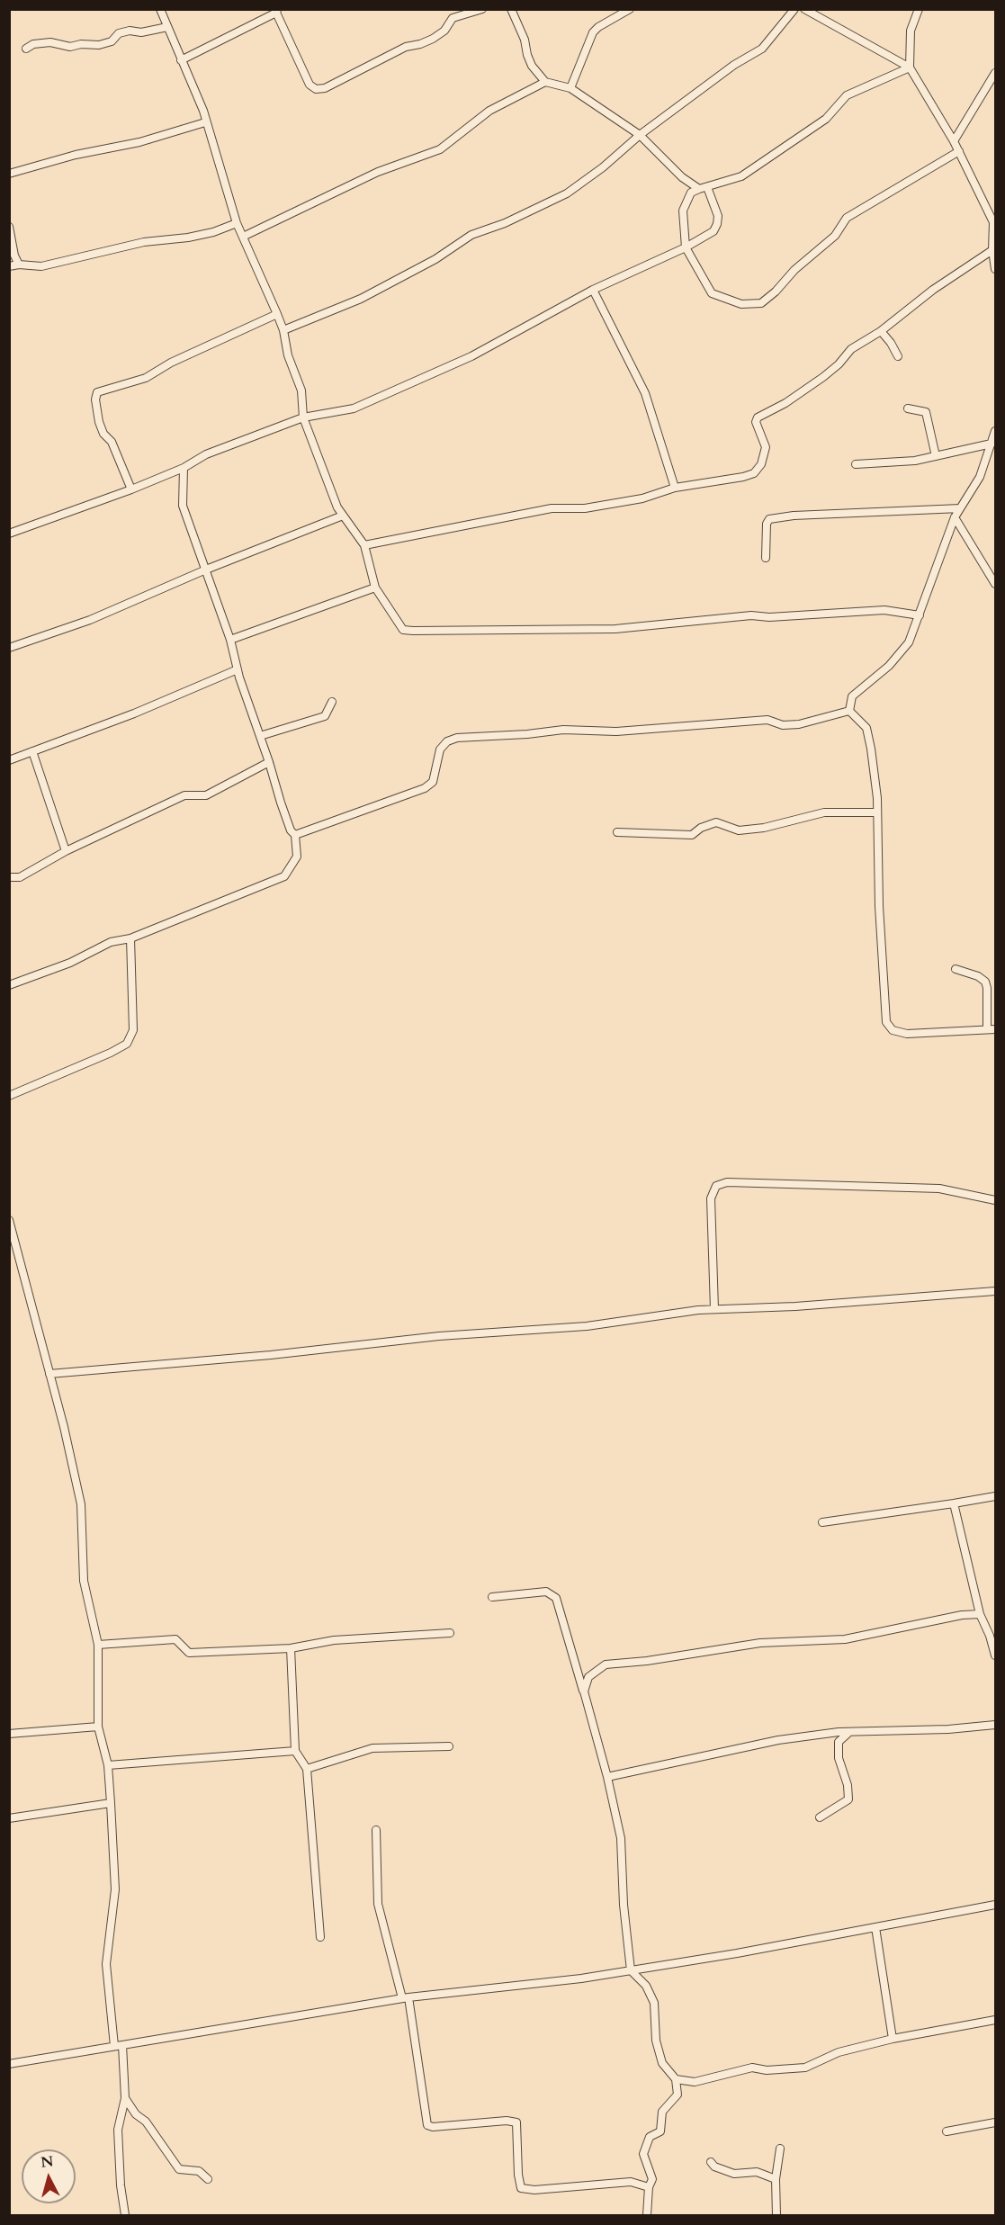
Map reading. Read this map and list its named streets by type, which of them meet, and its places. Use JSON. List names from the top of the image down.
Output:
{
  "north": "top"
}
